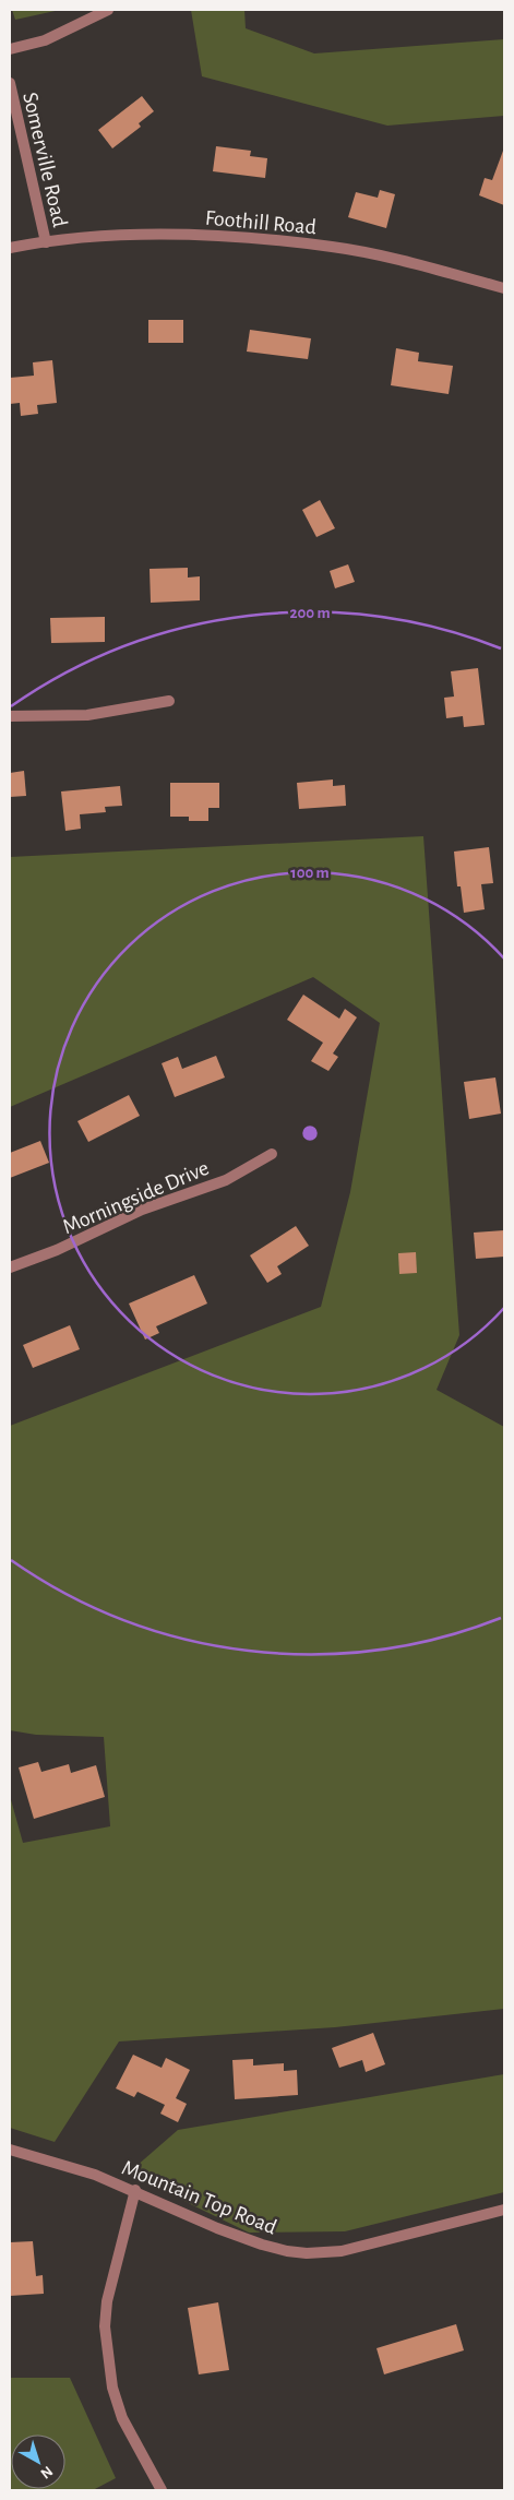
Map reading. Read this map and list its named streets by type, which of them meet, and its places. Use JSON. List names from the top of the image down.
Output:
{
  "streets": {
    "street": [
      "Somerville Road",
      "Foothill Road",
      "Morningside Drive",
      "Mountain Top Road"
    ]
  },
  "crossings": [
    ["Somerville Road", "Foothill Road"]
  ],
  "north": "bottom right",
  "rings": ["200 m", "100 m"]
}
